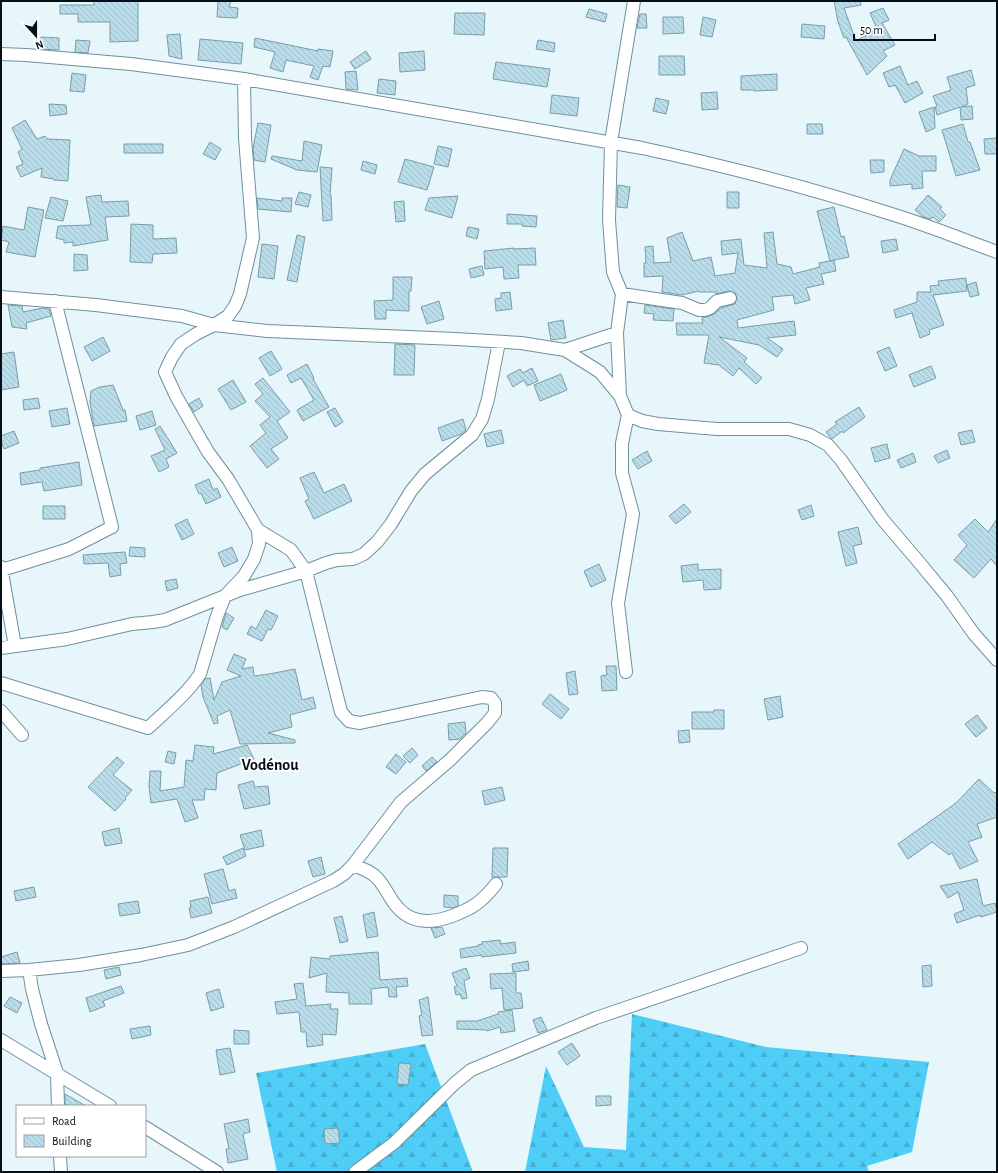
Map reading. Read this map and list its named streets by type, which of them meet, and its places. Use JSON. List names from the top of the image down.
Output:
{
  "districts": ["Vodénou"],
  "legend": ["Road", "Building"],
  "scale_bar": "50 m",
  "north": "bottom"
}
